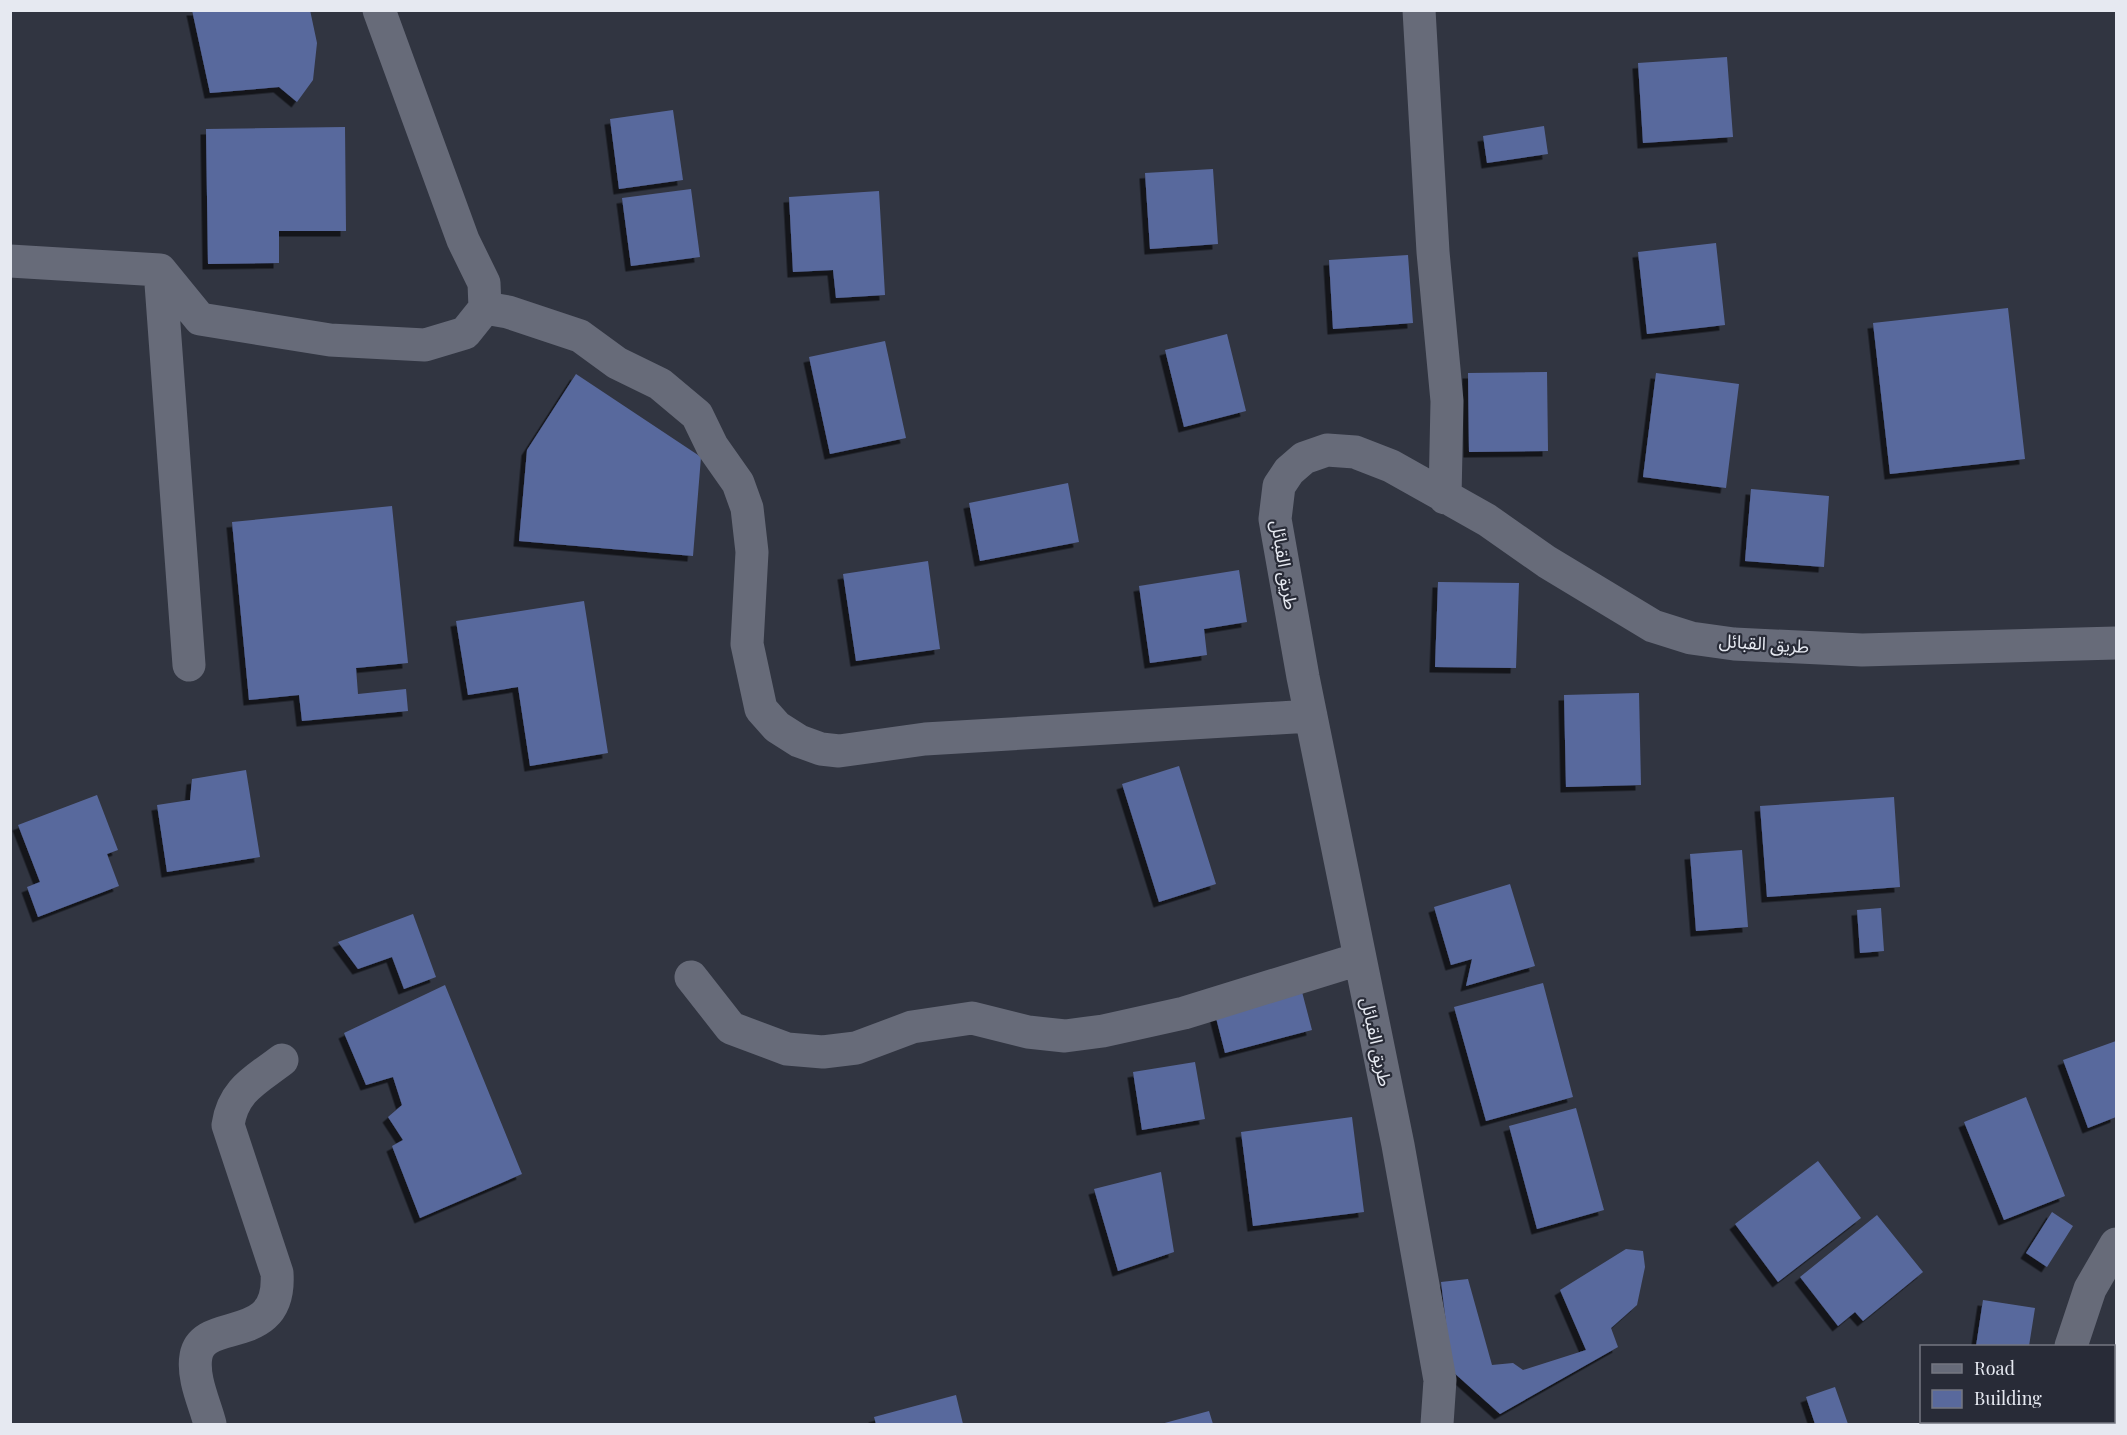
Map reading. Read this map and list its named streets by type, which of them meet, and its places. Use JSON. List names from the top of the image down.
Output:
{
  "streets": {
    "street": ["طريق القبائل"]
  },
  "legend": ["Road", "Building"]
}
